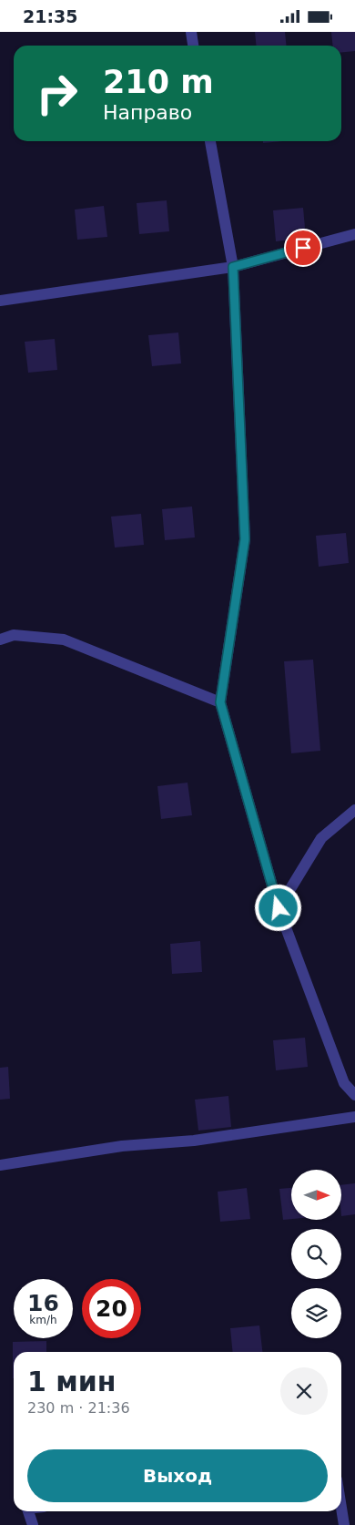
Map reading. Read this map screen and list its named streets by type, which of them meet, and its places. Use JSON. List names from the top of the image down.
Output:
{
  "north": "right",
  "page": {
    "status": "21:35",
    "turn": ["210 m", "Направо"],
    "speed": "16 km/h",
    "limit": "20",
    "heading": ["1 мин", "230 m · 21:36"],
    "buttons": "Выход"
  }
}
